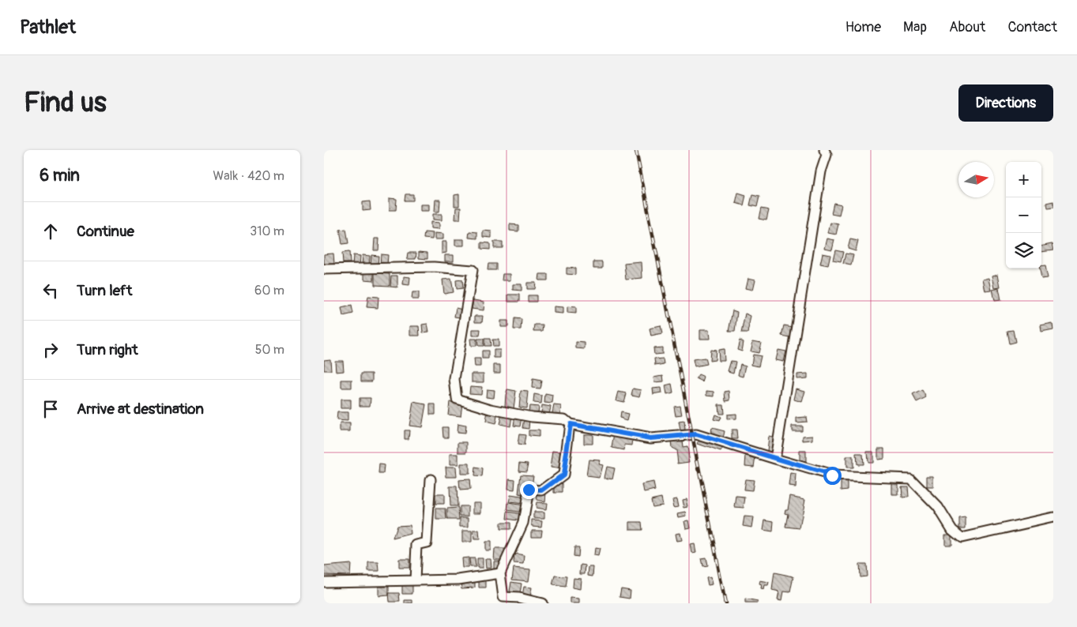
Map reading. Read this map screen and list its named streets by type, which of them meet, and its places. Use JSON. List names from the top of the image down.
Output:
{
  "north": "right",
  "page": {
    "header": "Pathlet",
    "nav": [
      "Home",
      "Map",
      "About",
      "Contact"
    ],
    "buttons": "Directions",
    "title": "Find us",
    "heading": ["6 min", "Walk · 420 m"],
    "map_buttons": ["+", "−"],
    "list": [
      ["Continue", "310 m"],
      ["Turn left", "60 m"],
      ["Turn right", "50 m"],
      "Arrive at destination"
    ]
  }
}
